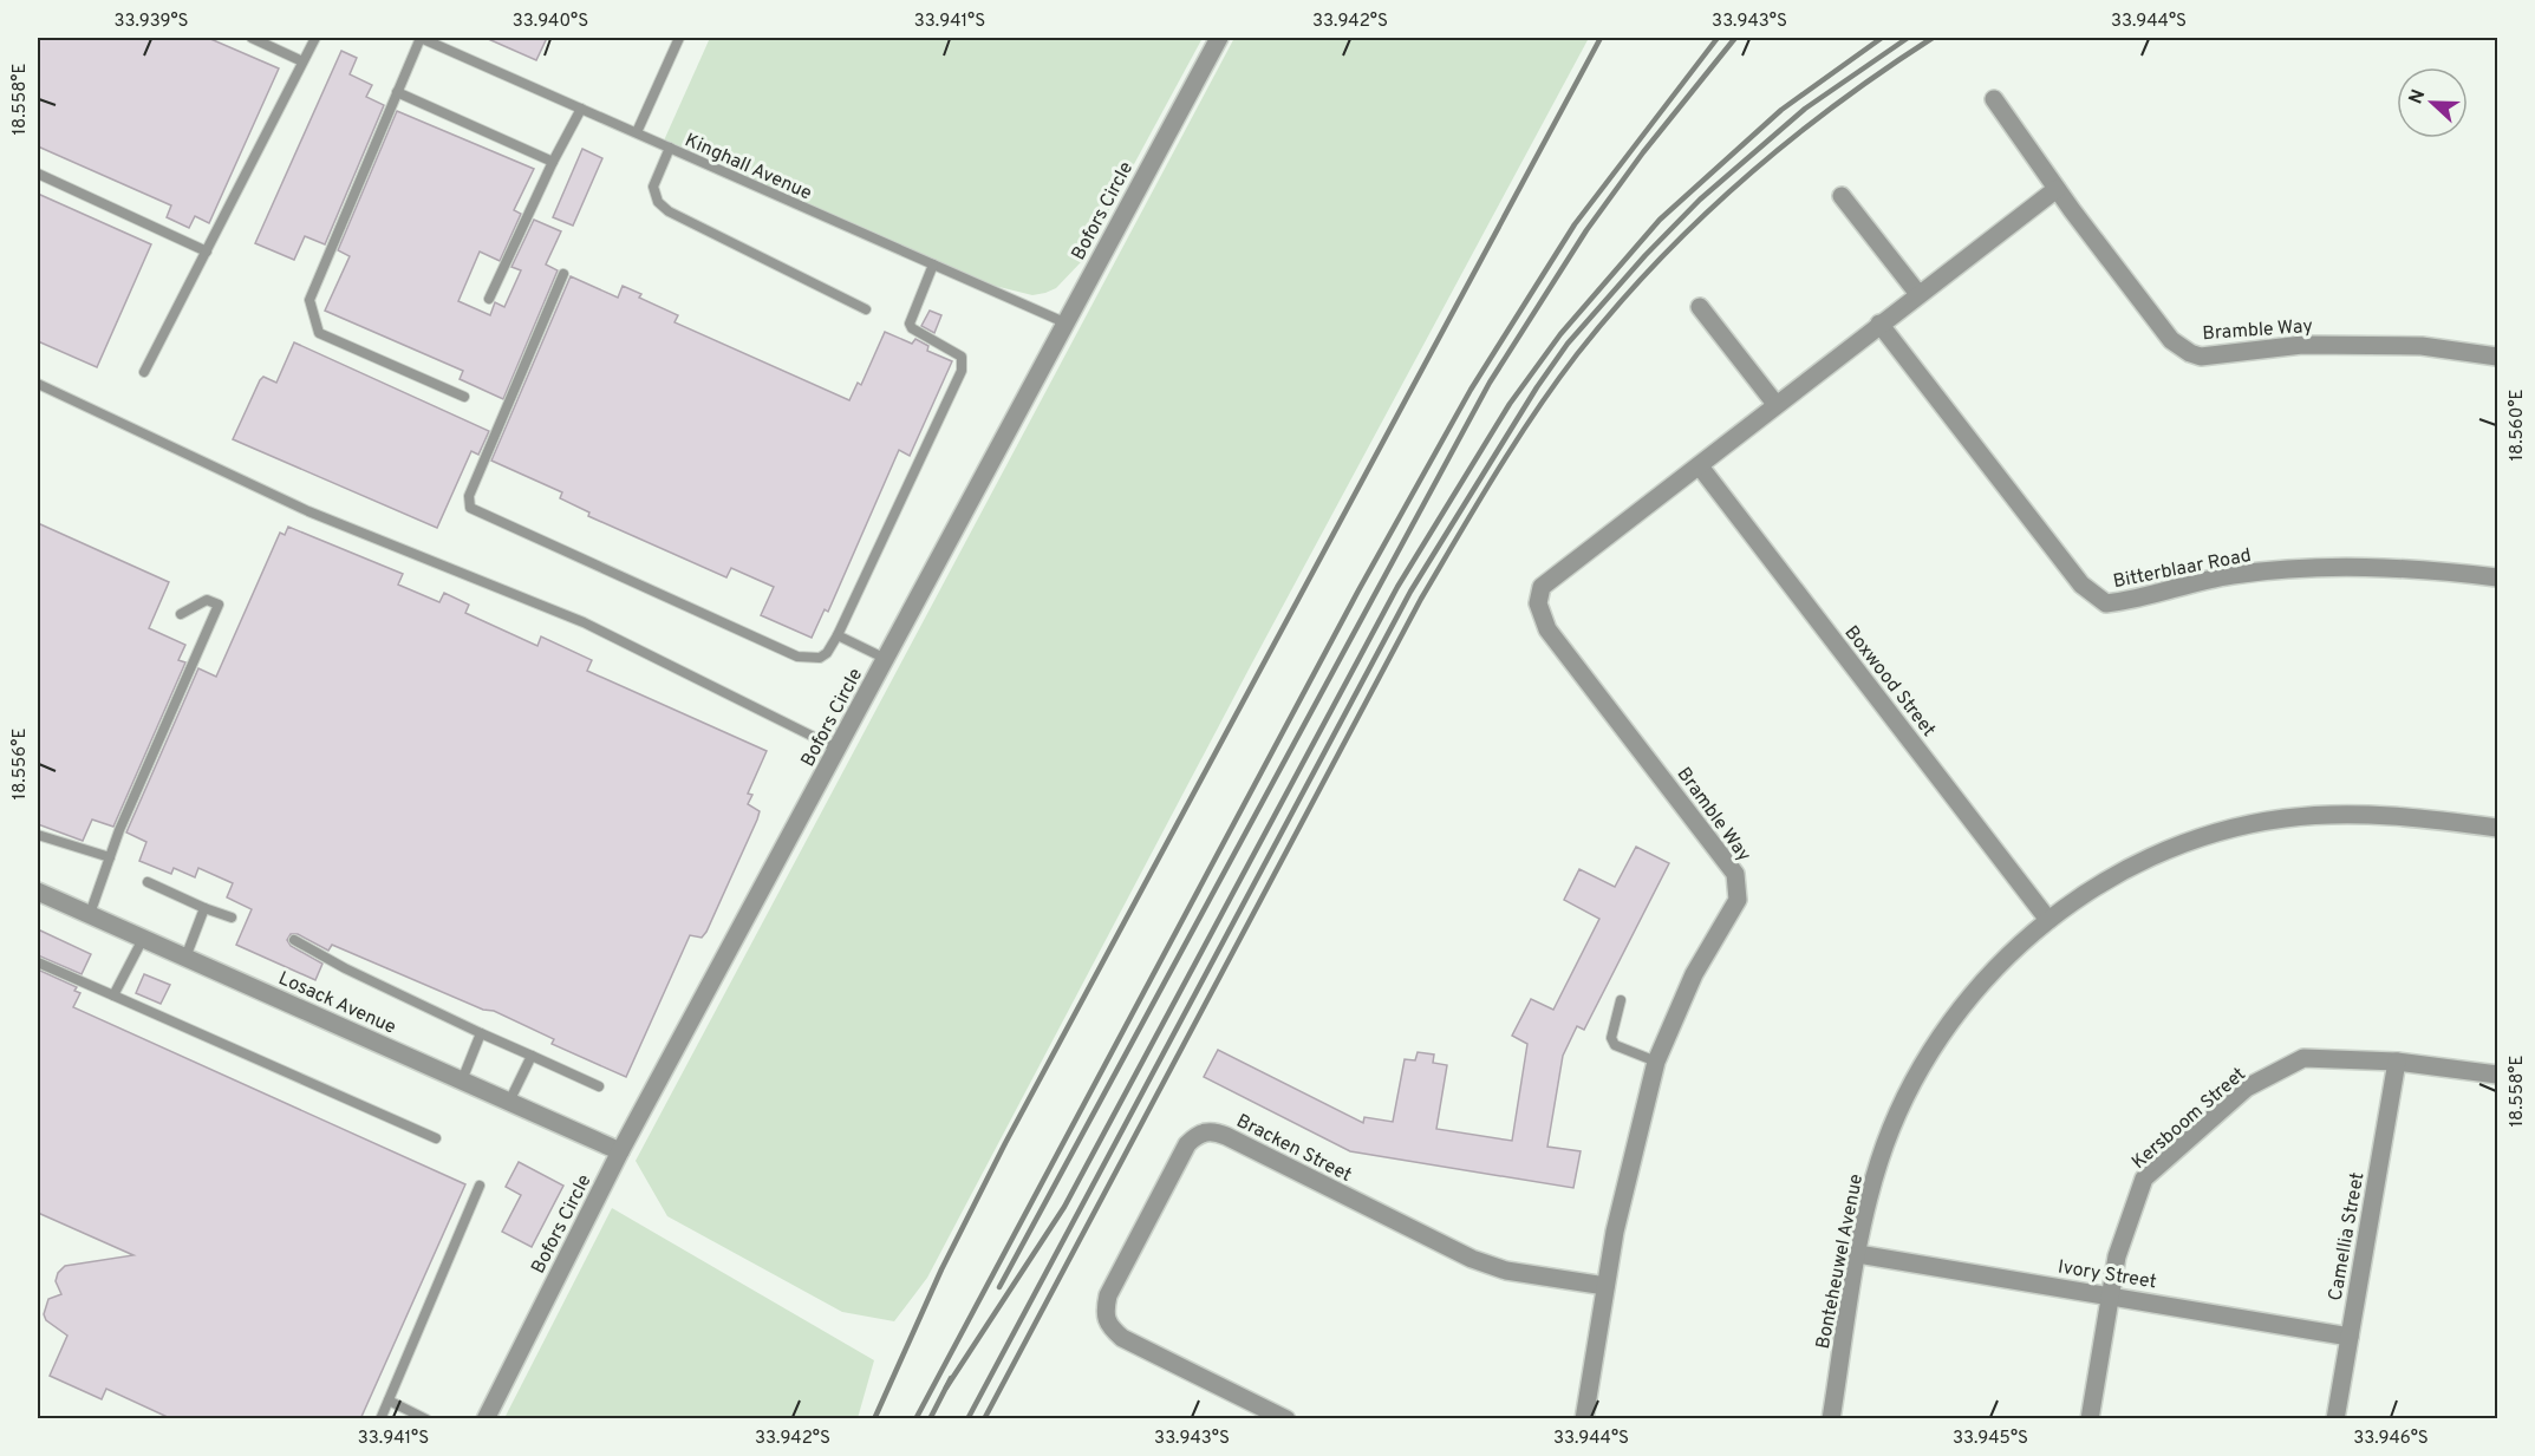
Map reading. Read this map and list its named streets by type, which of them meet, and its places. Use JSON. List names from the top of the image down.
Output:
{
  "streets": {
    "street": [
      "Bofors Circle",
      "Bramble Way",
      "Bitterblaar Road",
      "Boxwood Street",
      "Losack Avenue",
      "Kersboom Street",
      "Bracken Street",
      "Camellia Street",
      "Bonteheuwel Avenue",
      "Ivory Street"
    ],
    "lane": ["Kinghall Avenue"]
  },
  "crossings": [
    ["Kinghall Avenue", "Bofors Circle"],
    ["Bofors Circle", "Losack Avenue"],
    ["Bramble Way", "Bitterblaar Road"],
    ["Bramble Way", "Boxwood Street"],
    ["Bramble Way", "Bracken Street"],
    ["Boxwood Street", "Bonteheuwel Avenue"],
    ["Kersboom Street", "Camellia Street"],
    ["Kersboom Street", "Ivory Street"],
    ["Camellia Street", "Ivory Street"],
    ["Bonteheuwel Avenue", "Ivory Street"]
  ],
  "north": "left",
  "coordinates": [
    "33.939°S",
    "33.940°S",
    "33.941°S",
    "33.942°S",
    "33.943°S",
    "33.944°S",
    "18.558°E",
    "18.560°E",
    "18.556°E",
    "33.945°S",
    "33.946°S"
  ]
}
